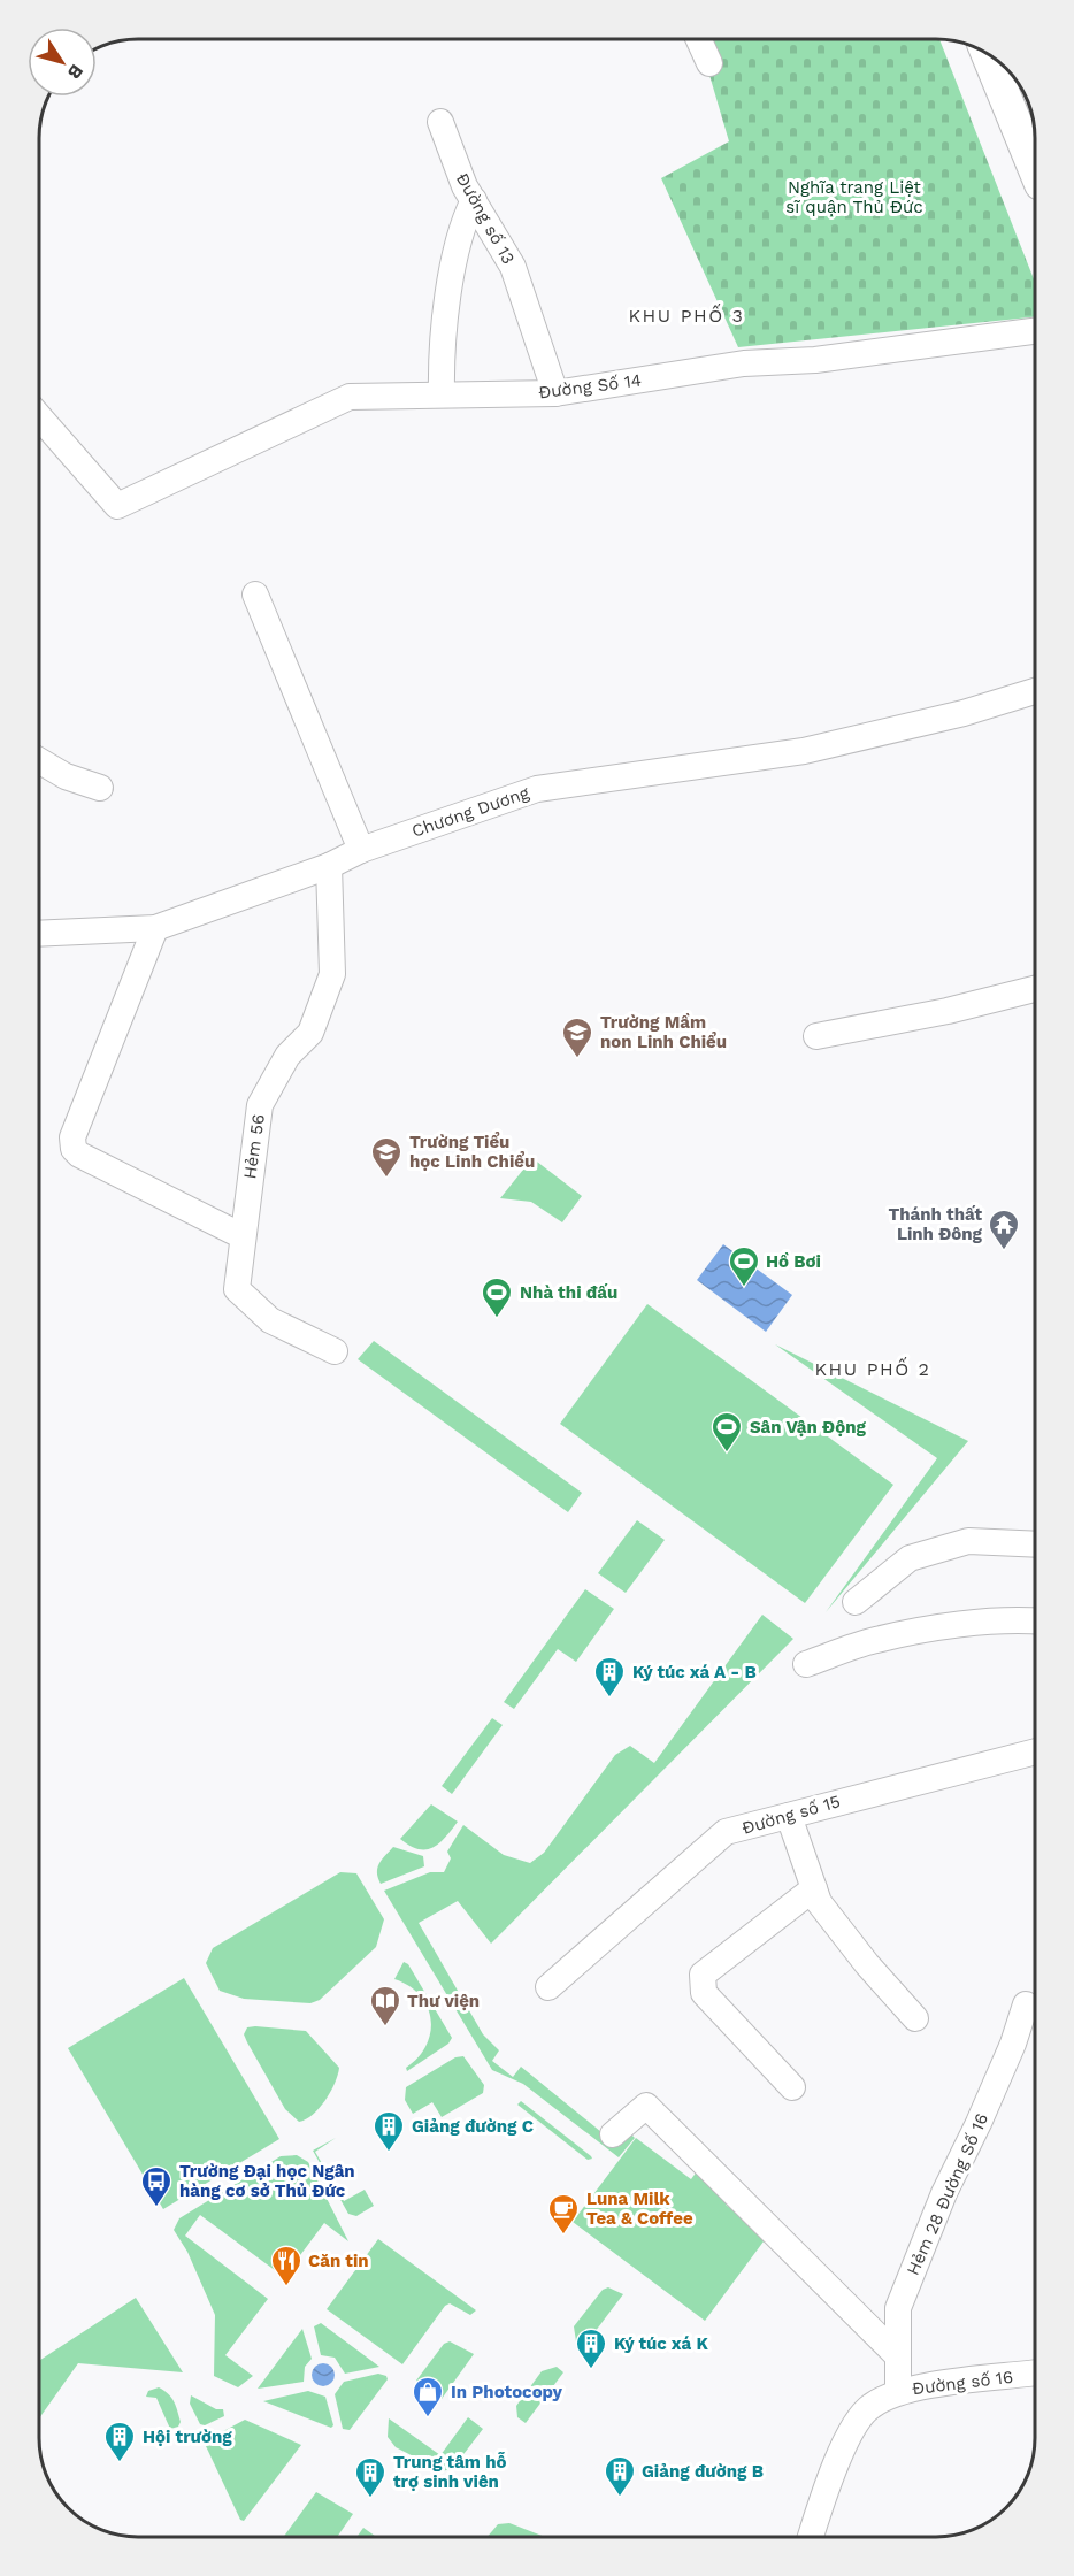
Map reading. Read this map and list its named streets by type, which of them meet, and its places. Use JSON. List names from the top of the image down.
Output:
{
  "streets": {
    "street": [
      "Đường số 13",
      "Đường Số 14",
      "Chương Dương",
      "Hẻm 56",
      "Đường số 15",
      "Hẻm 28 Đường Số 16",
      "Đường số 16"
    ]
  },
  "crossings": [
    ["Đường số 13", "Đường Số 14"],
    ["Chương Dương", "Hẻm 56"],
    ["Hẻm 28 Đường Số 16", "Đường số 16"]
  ],
  "districts": ["KHU PHỐ 3", "KHU PHỐ 2"],
  "parks": ["Nghĩa trang Liệt sĩ quận Thủ Đức"],
  "places": {
    "school or university": ["Trường Mầm non Linh Chiểu", "Trường Tiểu học Linh Chiểu"],
    "temple": ["Thánh thất Linh Đông"],
    "sports": ["Hồ Bơi", "Nhà thi đấu", "Sân Vận Động"],
    "building": [
      "Ký túc xá A - B",
      "Giảng đường C",
      "Ký túc xá K",
      "Hội trường",
      "Giảng đường B",
      "Trung tâm hỗ trợ sinh viên"
    ],
    "library": ["Thư viện"],
    "bus stop": ["Trường Đại học Ngân hàng cơ sở Thủ Đức"],
    "cafe": ["Luna Milk Tea & Coffee"],
    "restaurant": ["Căn tin"],
    "shop": ["In Photocopy"]
  },
  "north": "bottom right"
}
